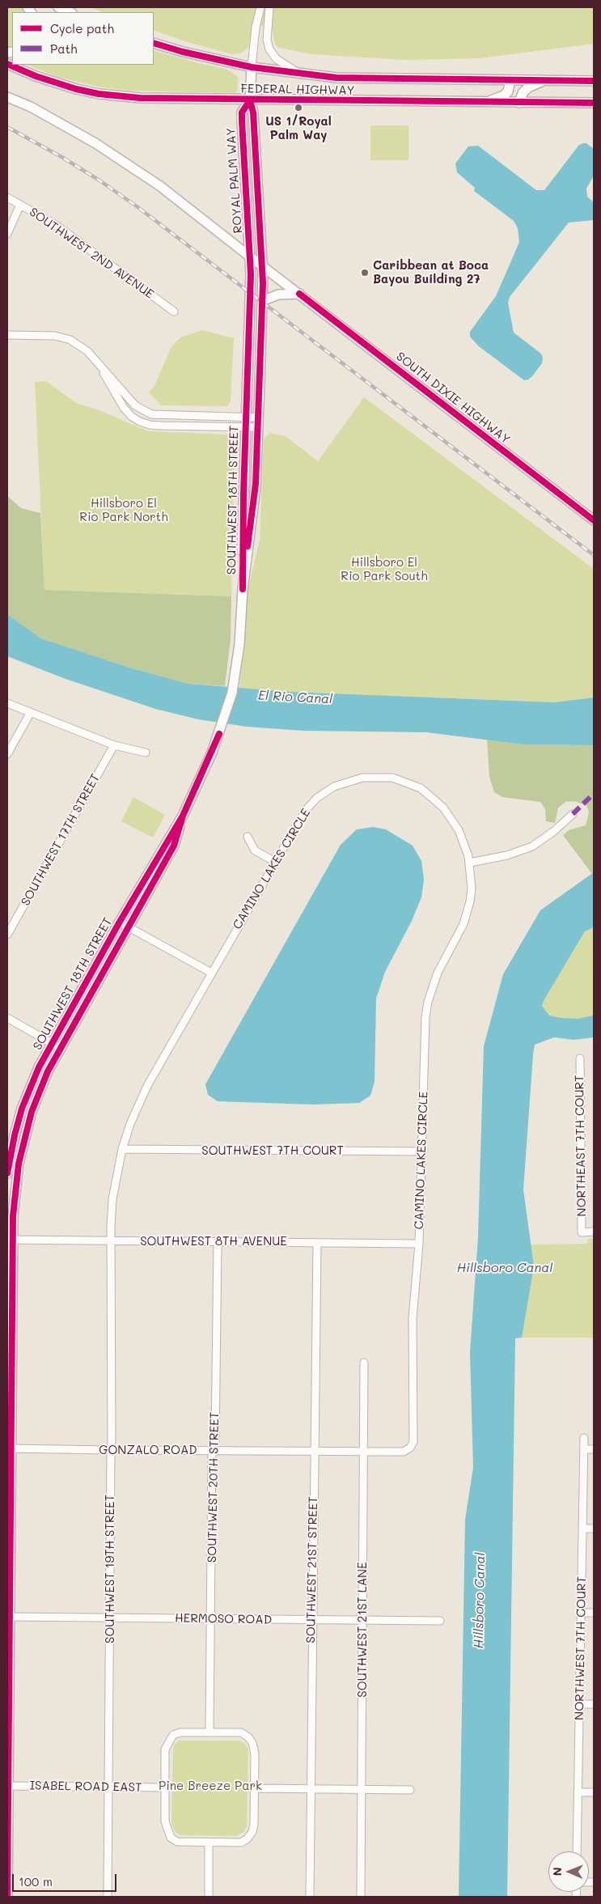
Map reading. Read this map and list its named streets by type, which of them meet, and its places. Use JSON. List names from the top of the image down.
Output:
{
  "streets": {
    "main road": [
      "FEDERAL HIGHWAY",
      "ROYAL PALM WAY",
      "SOUTH DIXIE HIGHWAY",
      "SOUTHWEST 18TH STREET"
    ],
    "street": [
      "SOUTHWEST 2ND AVENUE",
      "SOUTHWEST 17TH STREET",
      "CAMINO LAKES CIRCLE",
      "NORTHEAST 7TH COURT",
      "SOUTHWEST 7TH COURT",
      "SOUTHWEST 8TH AVENUE",
      "GONZALO ROAD",
      "SOUTHWEST 20TH STREET",
      "SOUTHWEST 19TH STREET",
      "SOUTHWEST 21ST STREET",
      "HERMOSO ROAD",
      "SOUTHWEST 21ST LANE",
      "NORTHWEST 7TH COURT",
      "ISABEL ROAD EAST"
    ]
  },
  "crossings": [
    ["FEDERAL HIGHWAY", "ROYAL PALM WAY"],
    ["ROYAL PALM WAY", "SOUTH DIXIE HIGHWAY"],
    ["ROYAL PALM WAY", "SOUTHWEST 18TH STREET"],
    ["SOUTH DIXIE HIGHWAY", "SOUTHWEST 18TH STREET"],
    ["SOUTHWEST 18TH STREET", "SOUTHWEST 8TH AVENUE"],
    ["SOUTHWEST 18TH STREET", "GONZALO ROAD"],
    ["SOUTHWEST 18TH STREET", "HERMOSO ROAD"],
    ["SOUTHWEST 18TH STREET", "ISABEL ROAD EAST"],
    ["CAMINO LAKES CIRCLE", "SOUTHWEST 7TH COURT"],
    ["CAMINO LAKES CIRCLE", "SOUTHWEST 8TH AVENUE"],
    ["CAMINO LAKES CIRCLE", "GONZALO ROAD"],
    ["CAMINO LAKES CIRCLE", "SOUTHWEST 19TH STREET"],
    ["SOUTHWEST 8TH AVENUE", "SOUTHWEST 20TH STREET"],
    ["SOUTHWEST 8TH AVENUE", "SOUTHWEST 19TH STREET"],
    ["SOUTHWEST 8TH AVENUE", "SOUTHWEST 21ST STREET"],
    ["GONZALO ROAD", "SOUTHWEST 20TH STREET"],
    ["GONZALO ROAD", "SOUTHWEST 19TH STREET"],
    ["GONZALO ROAD", "SOUTHWEST 21ST STREET"],
    ["GONZALO ROAD", "SOUTHWEST 21ST LANE"],
    ["SOUTHWEST 20TH STREET", "HERMOSO ROAD"],
    ["SOUTHWEST 20TH STREET", "ISABEL ROAD EAST"],
    ["SOUTHWEST 19TH STREET", "HERMOSO ROAD"],
    ["SOUTHWEST 19TH STREET", "ISABEL ROAD EAST"],
    ["SOUTHWEST 21ST STREET", "HERMOSO ROAD"],
    ["HERMOSO ROAD", "SOUTHWEST 21ST LANE"]
  ],
  "water": ["El Rio Canal", "Hillsboro Canal"],
  "parks": ["Hillsboro El Rio Park North", "Hillsboro El Rio Park South", "Pine Breeze Park"],
  "places": ["US 1/Royal Palm Way", "Caribbean at Boca Bayou Building 27"],
  "legend": ["Cycle path", "Path"],
  "scale_bar": "100 m",
  "north": "left"
}
